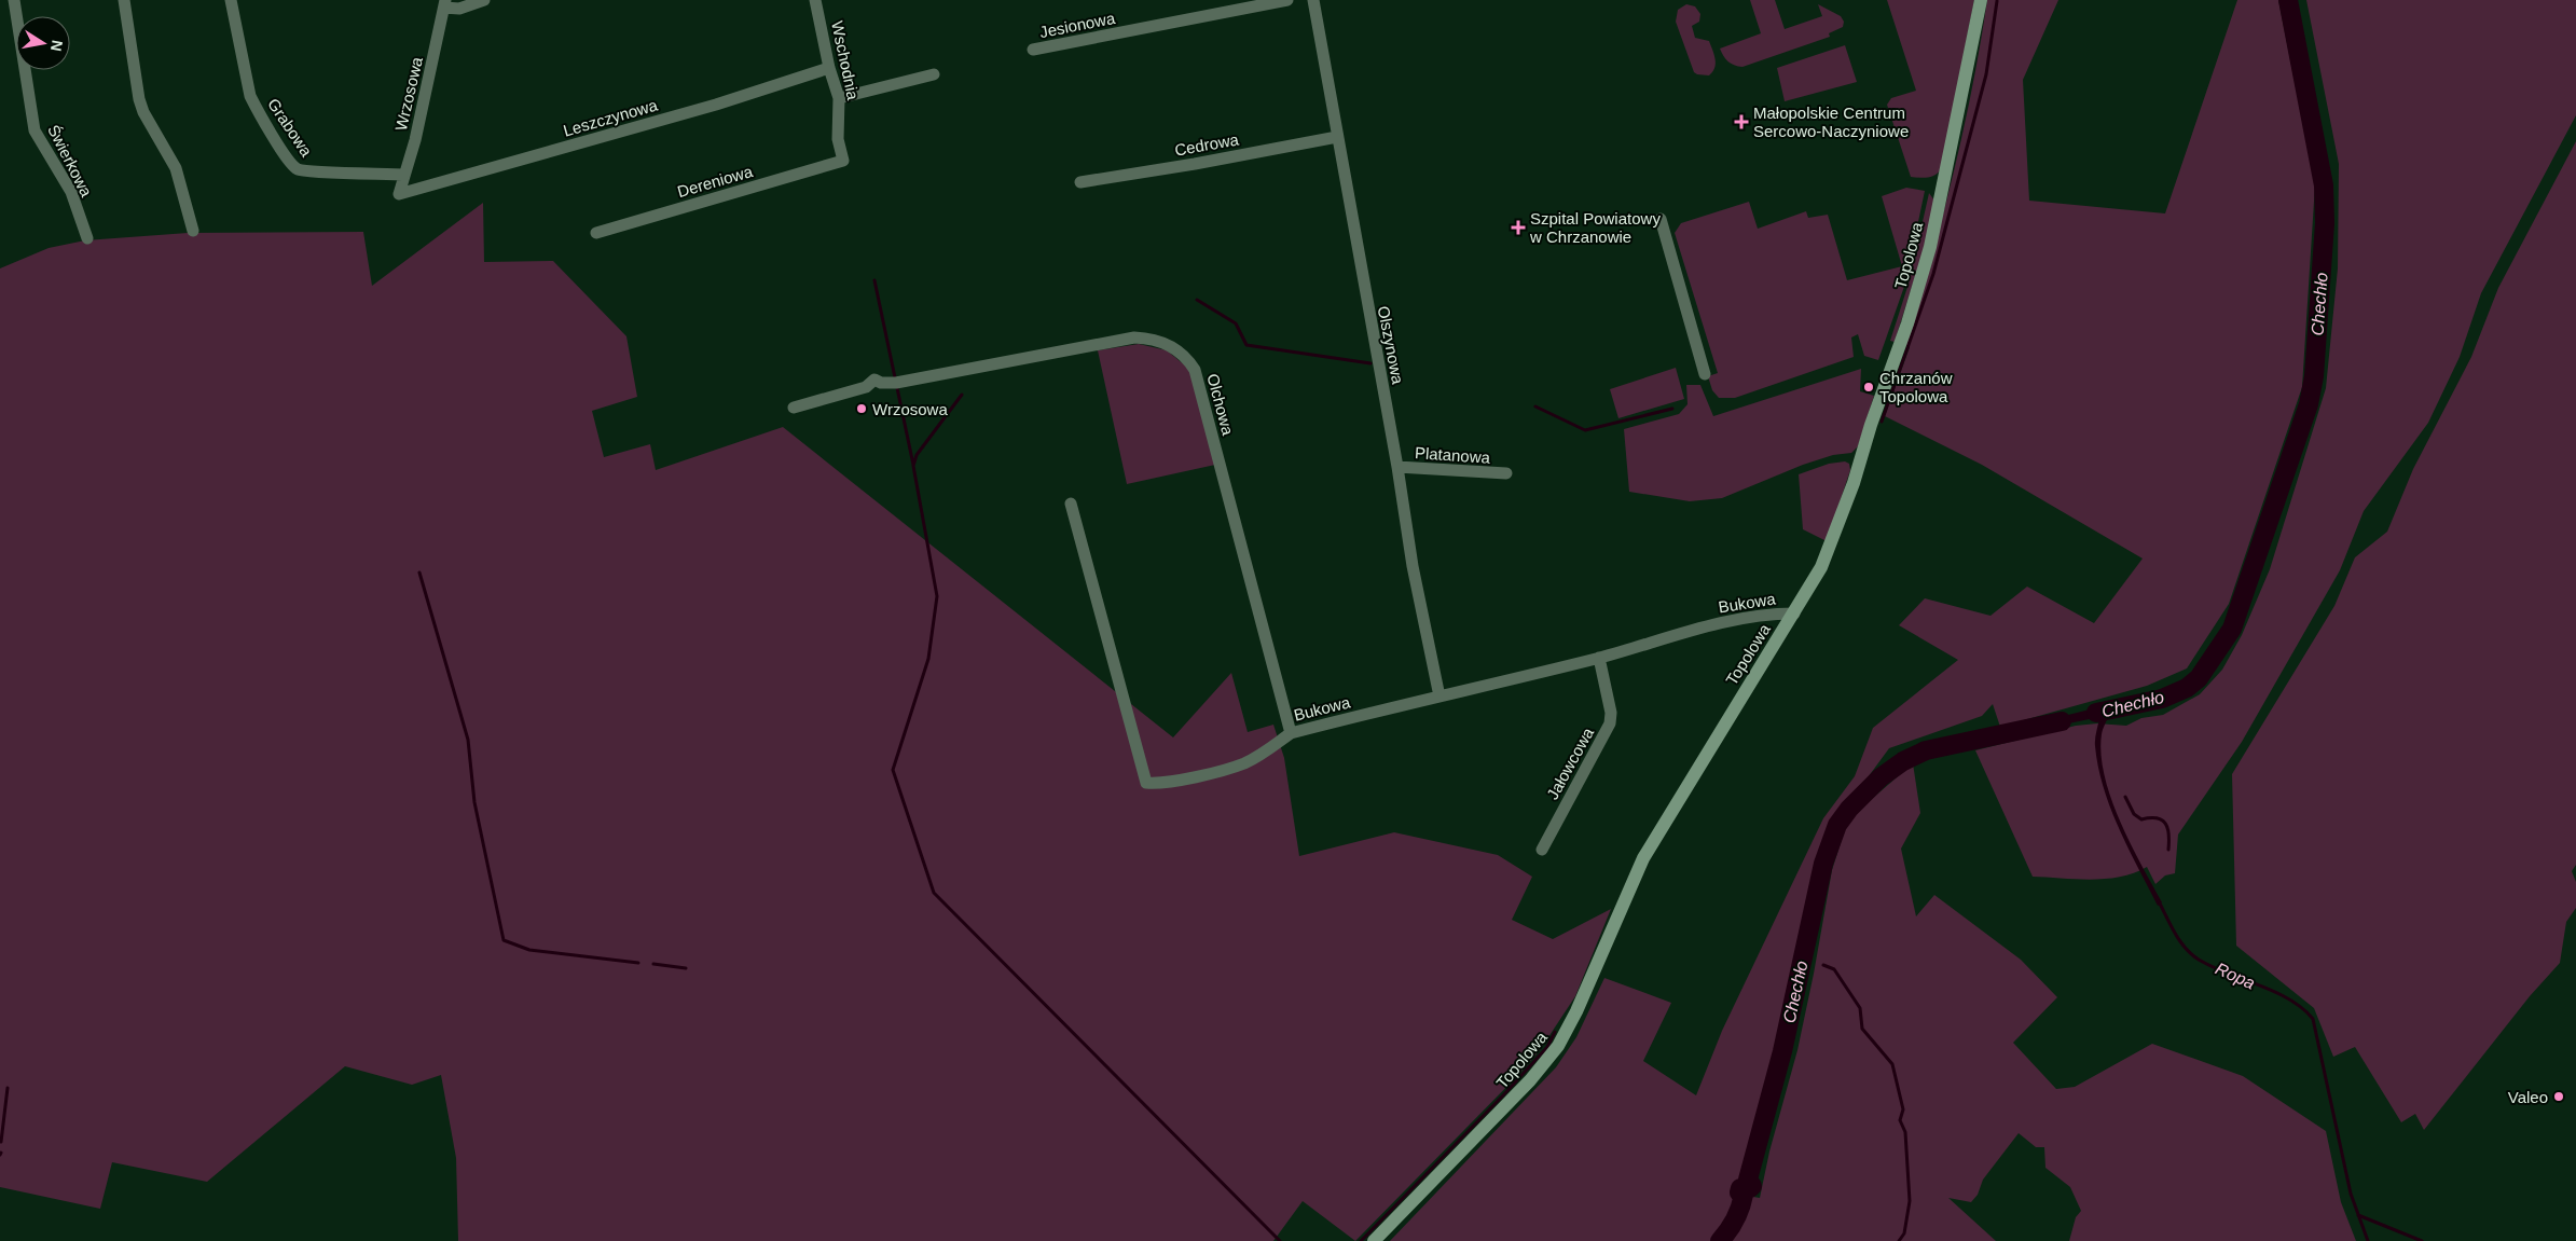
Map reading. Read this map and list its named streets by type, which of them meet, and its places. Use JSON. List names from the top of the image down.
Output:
{
  "streets": {
    "street": [
      "Jesionowa",
      "Wschodnia",
      "Wrzosowa",
      "Leszczynowa",
      "Grabowa",
      "Cedrowa",
      "Świerkowa",
      "Dereniowa",
      "Topolowa",
      "Olszynowa",
      "Olchowa",
      "Platanowa",
      "Bukowa",
      "Jałowcowa"
    ]
  },
  "crossings": [
    ["Wschodnia", "Leszczynowa"],
    ["Wschodnia", "Dereniowa"],
    ["Wrzosowa", "Leszczynowa"],
    ["Wrzosowa", "Grabowa"],
    ["Cedrowa", "Olszynowa"],
    ["Topolowa", "Bukowa"],
    ["Olszynowa", "Platanowa"],
    ["Olszynowa", "Bukowa"],
    ["Olchowa", "Bukowa"],
    ["Bukowa", "Jałowcowa"]
  ],
  "water": ["Chechło", "Ropa"],
  "places": {
    "health": ["Małopolskie Centrum Sercowo-Naczyniowe", "Szpital Powiatowy w Chrzanowie"],
    "other": ["Chrzanów Topolowa", "Wrzosowa", "Valeo"]
  },
  "north": "right"
}
